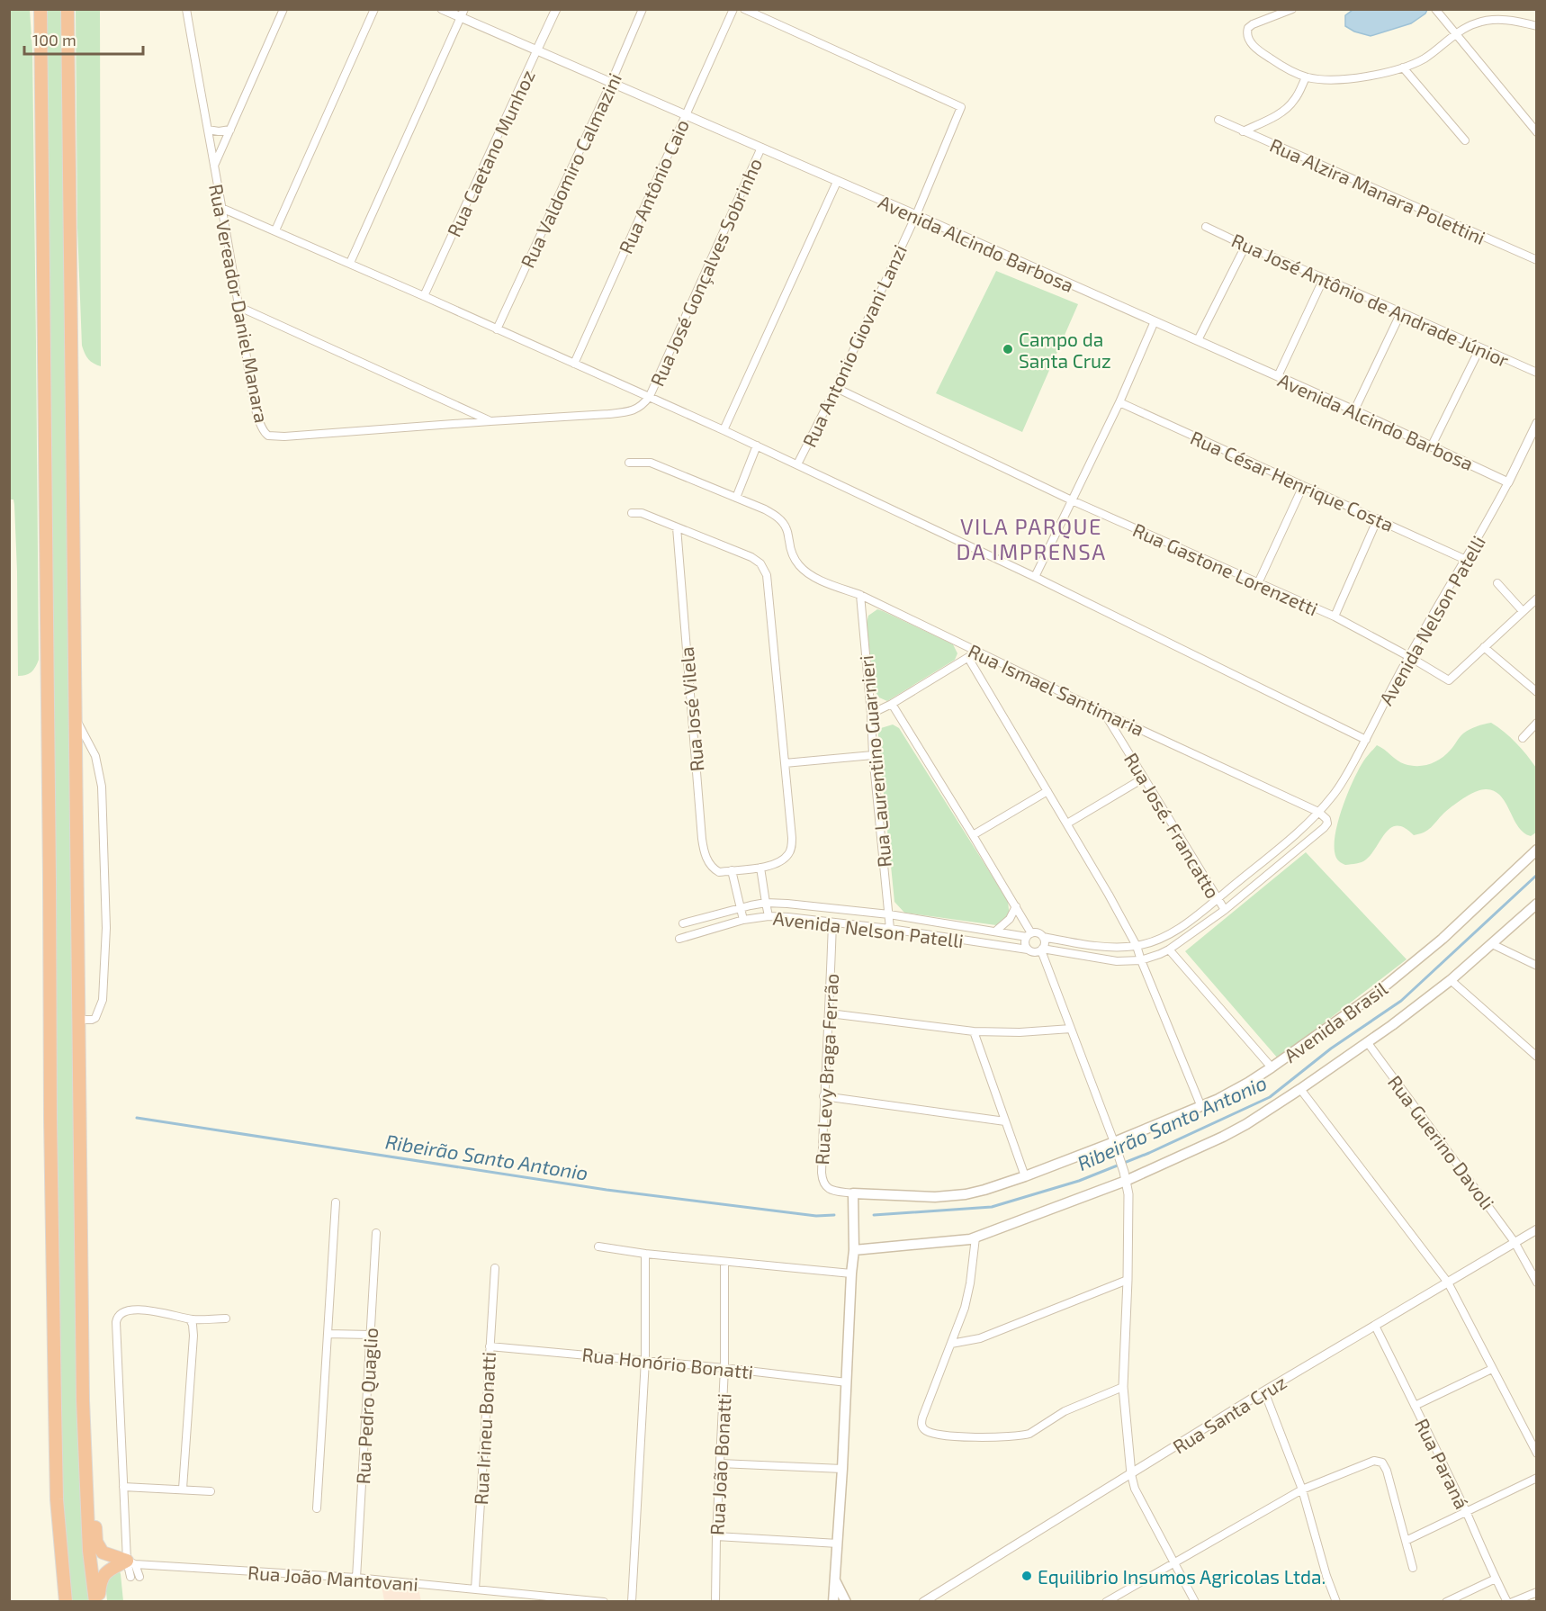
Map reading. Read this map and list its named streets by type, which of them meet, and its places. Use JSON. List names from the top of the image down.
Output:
{
  "streets": {
    "main road": ["Avenida Brasil"],
    "street": [
      "Rua Caetano Munhoz",
      "Rua Valdomiro Calmazini",
      "Rua Antônio Caio",
      "Rua Alzira Manara Polettini",
      "Avenida Alcindo Barbosa",
      "Rua José Gonçalves Sobrinho",
      "Rua José Antônio de Andrade Júnior",
      "Rua Vereador Daniel Manara",
      "Rua Antonio Giovani Lanzi",
      "Rua César Henrique Costa",
      "Rua Gastone Lorenzetti",
      "Avenida Nelson Patelli",
      "Rua Ismael Santimaria",
      "Rua José Vilela",
      "Rua Laurentino Guarnieri",
      "Rua José. Francatto",
      "Rua Levy Braga Ferrão",
      "Rua Guerino Davoli",
      "Rua Honório Bonatti",
      "Rua Pedro Quaglio",
      "Rua Santa Cruz",
      "Rua Irineu Bonatti",
      "Rua Paraná",
      "Rua João Bonatti",
      "Rua João Mantovani"
    ]
  },
  "crossings": [
    ["Rua Caetano Munhoz", "Avenida Alcindo Barbosa"],
    ["Rua Valdomiro Calmazini", "Avenida Alcindo Barbosa"],
    ["Rua Antônio Caio", "Avenida Alcindo Barbosa"],
    ["Avenida Alcindo Barbosa", "Rua José Gonçalves Sobrinho"],
    ["Avenida Alcindo Barbosa", "Rua Antonio Giovani Lanzi"],
    ["Avenida Alcindo Barbosa", "Avenida Nelson Patelli"],
    ["Rua José Gonçalves Sobrinho", "Rua Vereador Daniel Manara"],
    ["Rua Antonio Giovani Lanzi", "Rua Gastone Lorenzetti"],
    ["Rua César Henrique Costa", "Avenida Nelson Patelli"],
    ["Rua Gastone Lorenzetti", "Avenida Nelson Patelli"],
    ["Avenida Nelson Patelli", "Rua Ismael Santimaria"],
    ["Avenida Nelson Patelli", "Rua Laurentino Guarnieri"],
    ["Avenida Nelson Patelli", "Rua José. Francatto"],
    ["Avenida Nelson Patelli", "Rua Levy Braga Ferrão"],
    ["Rua Ismael Santimaria", "Rua Laurentino Guarnieri"],
    ["Rua Ismael Santimaria", "Rua José. Francatto"],
    ["Avenida Brasil", "Rua Levy Braga Ferrão"],
    ["Avenida Brasil", "Rua Guerino Davoli"],
    ["Rua Guerino Davoli", "Rua Santa Cruz"],
    ["Rua Honório Bonatti", "Rua Irineu Bonatti"],
    ["Rua Honório Bonatti", "Rua João Bonatti"],
    ["Rua Pedro Quaglio", "Rua João Mantovani"],
    ["Rua Santa Cruz", "Rua Paraná"],
    ["Rua Irineu Bonatti", "Rua João Mantovani"]
  ],
  "districts": ["VILA PARQUE DA IMPRENSA"],
  "water": ["Ribeirão Santo Antonio"],
  "places": ["Campo da Santa Cruz", "Equilibrio Insumos Agricolas Ltda."],
  "scale_bar": "100 m"
}
